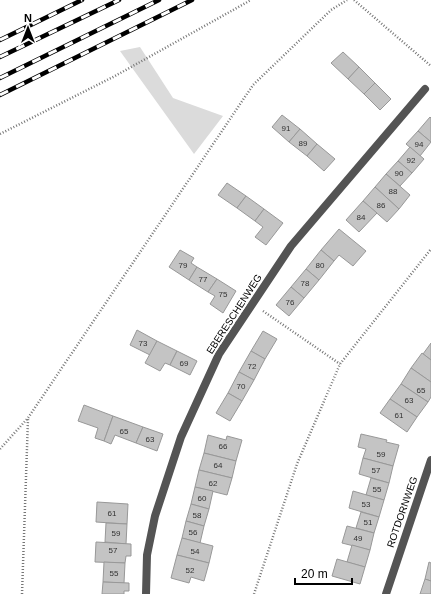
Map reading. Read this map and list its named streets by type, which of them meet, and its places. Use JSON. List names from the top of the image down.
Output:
{
  "streets": {
    "street": ["EBERESCHENWEG", "ROTDORNWEG"]
  },
  "house_numbers": [
    "91",
    "89",
    "94",
    "92",
    "90",
    "88",
    "86",
    "84",
    "79",
    "80",
    "77",
    "78",
    "75",
    "76",
    "73",
    "69",
    "72",
    "70",
    "65",
    "63",
    "61",
    "65",
    "63",
    "66",
    "59",
    "64",
    "57",
    "62",
    "55",
    "60",
    "53",
    "61",
    "58",
    "51",
    "56",
    "59",
    "49",
    "57",
    "54",
    "52",
    "55"
  ],
  "scale_bar": "20 m",
  "north": "top"
}
